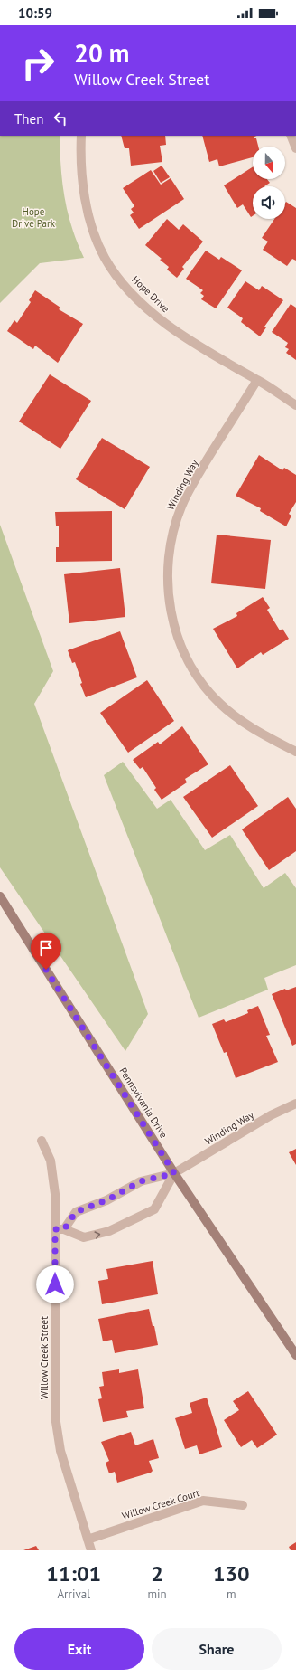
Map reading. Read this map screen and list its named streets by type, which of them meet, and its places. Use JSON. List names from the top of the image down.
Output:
{
  "streets": {
    "street": [
      "Hope Drive",
      "Winding Way",
      "Pennsylvania Drive",
      "Willow Creek Street",
      "Willow Creek Court"
    ]
  },
  "crossings": [
    ["Hope Drive", "Winding Way"],
    ["Winding Way", "Pennsylvania Drive"],
    ["Willow Creek Street", "Willow Creek Court"]
  ],
  "parks": ["Hope Drive Park"],
  "north": "bottom",
  "page": {
    "status": "10:59",
    "turn": ["20 m", "Willow Creek Street"],
    "then": "Then",
    "eta": [
      "11:01",
      "Arrival",
      "2",
      "min",
      "130",
      "m"
    ],
    "buttons": ["Exit", "Share"]
  }
}
